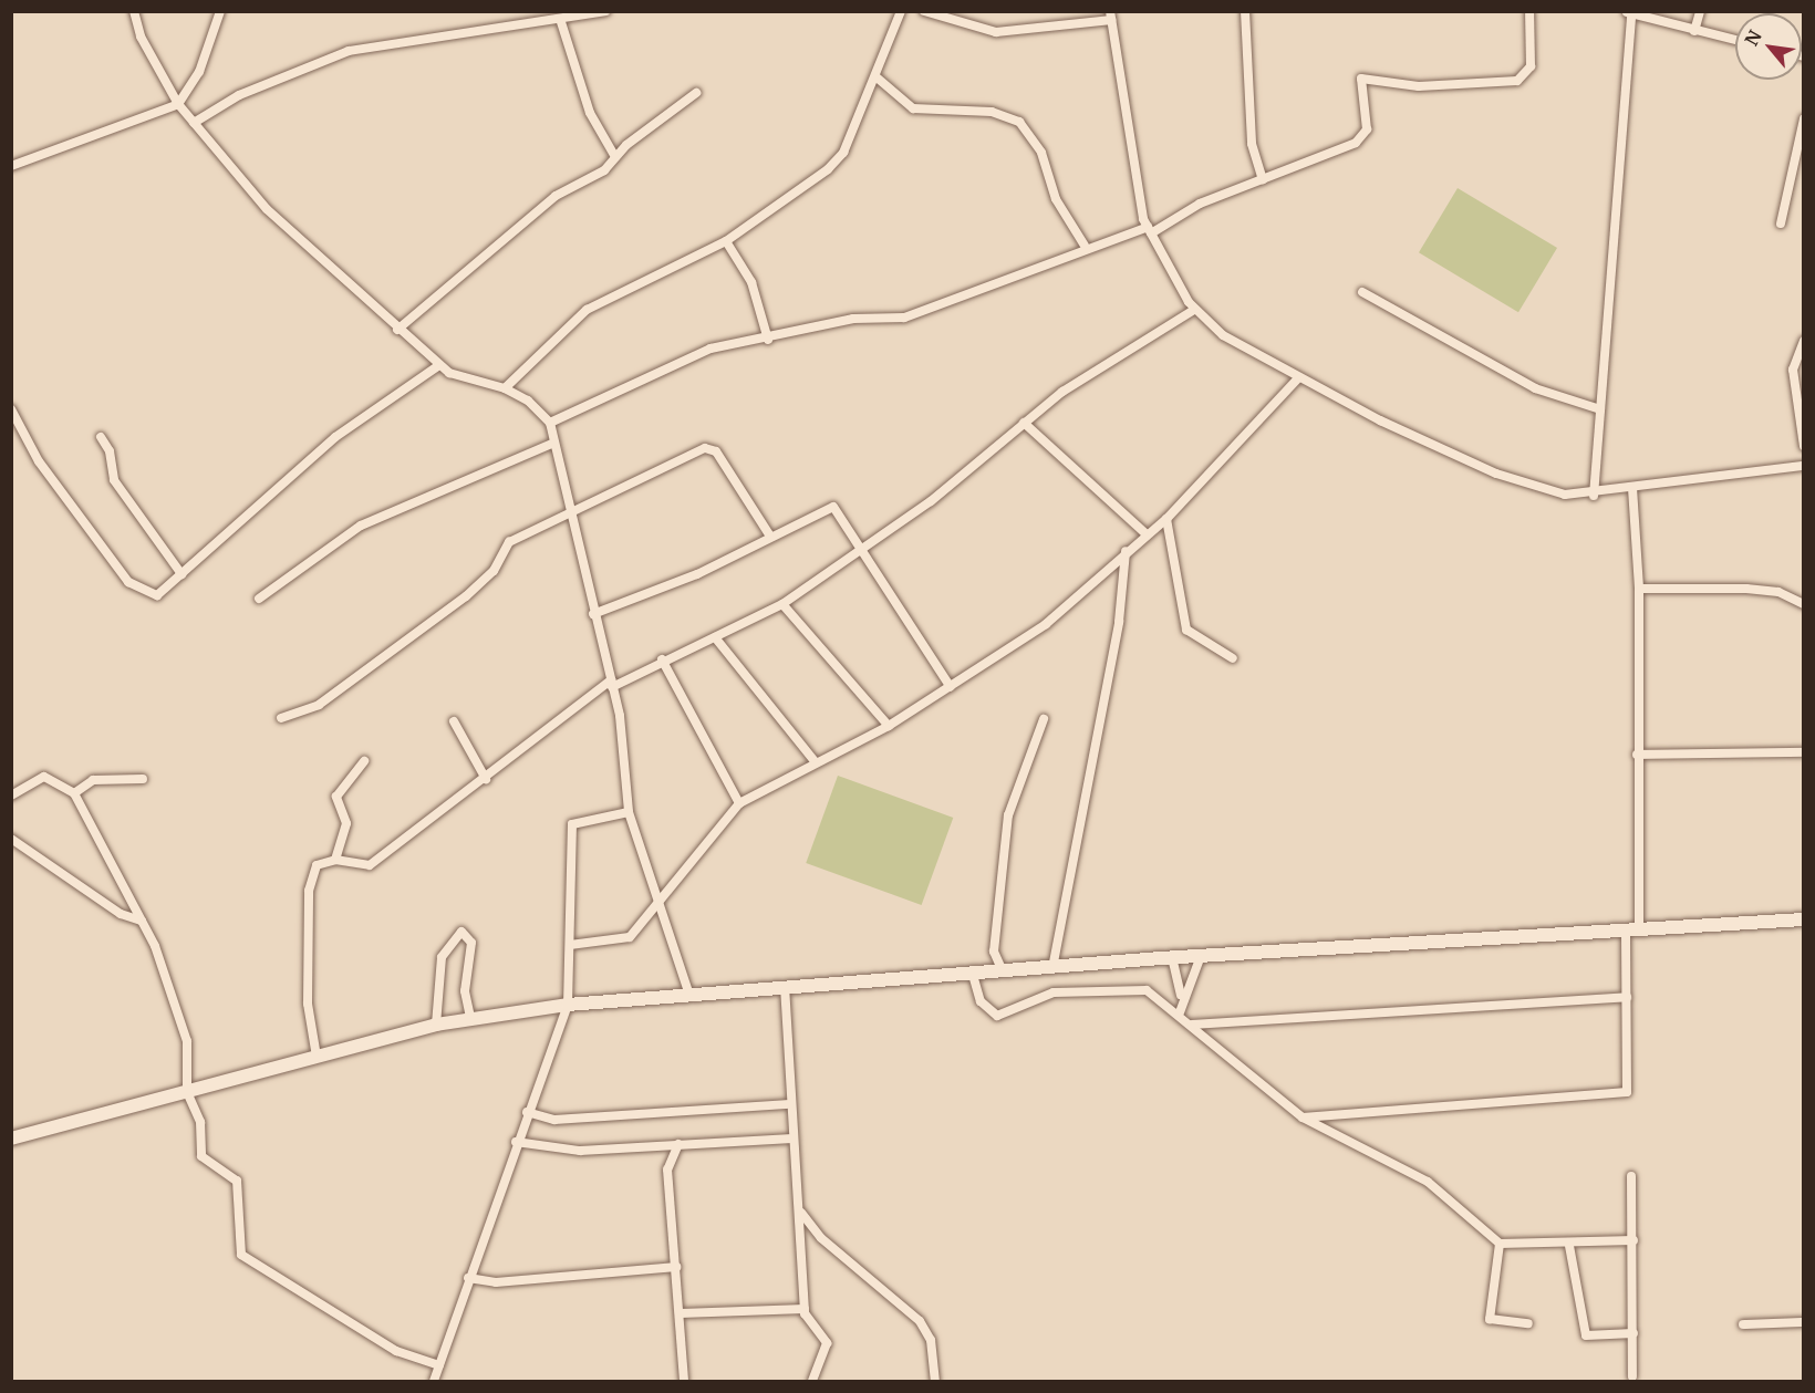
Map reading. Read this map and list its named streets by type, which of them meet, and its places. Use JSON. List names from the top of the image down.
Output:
{
  "north": "top left"
}
